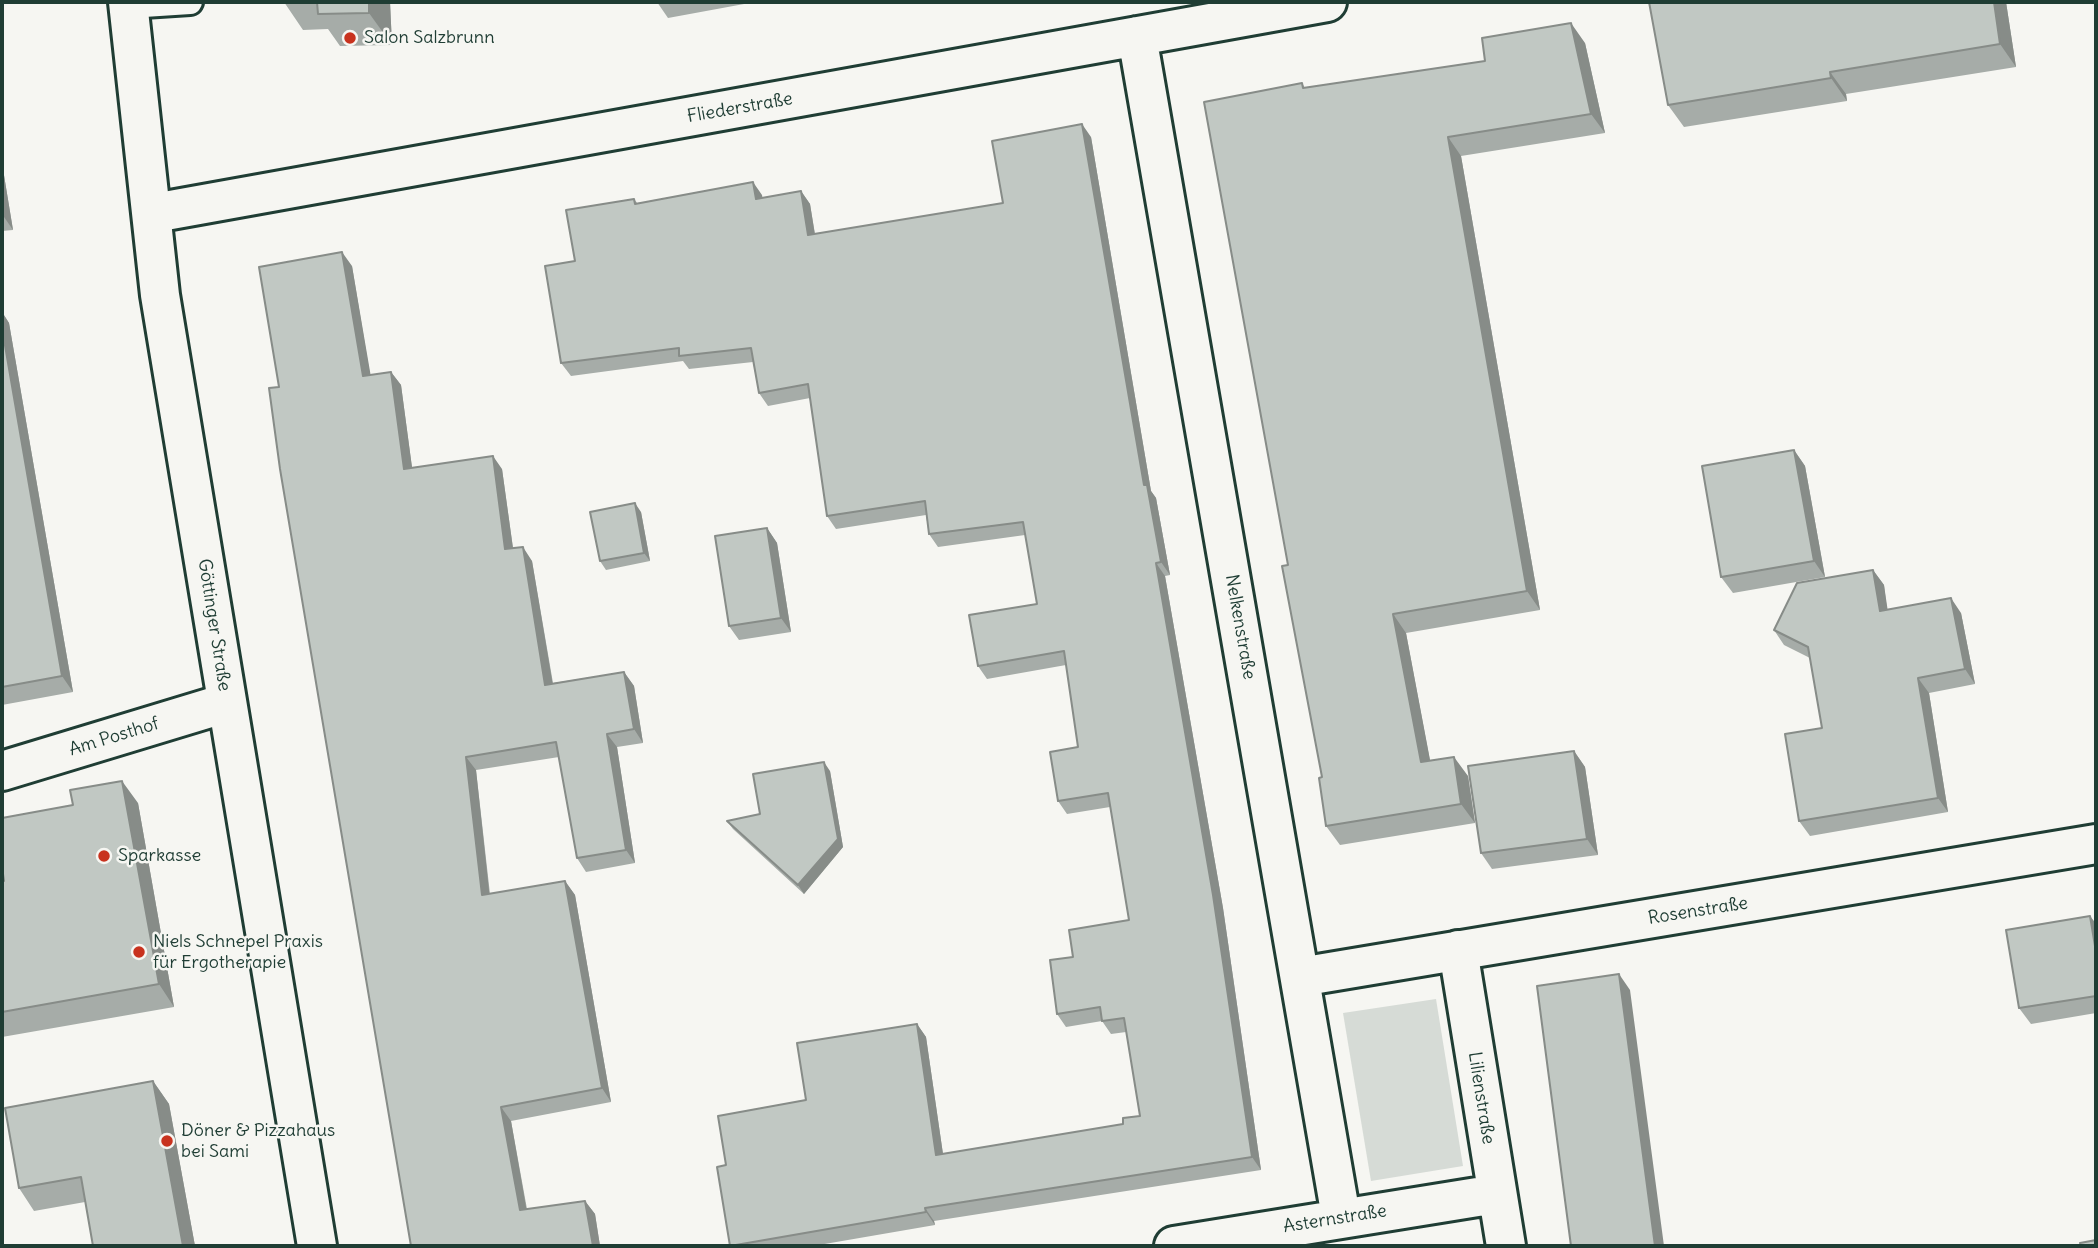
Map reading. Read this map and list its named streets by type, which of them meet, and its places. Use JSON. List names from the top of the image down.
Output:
{
  "streets": {
    "street": [
      "Fliederstraße",
      "Göttinger Straße",
      "Nelkenstraße",
      "Am Posthof",
      "Rosenstraße",
      "Lilienstraße",
      "Asternstraße"
    ]
  },
  "crossings": [
    ["Fliederstraße", "Göttinger Straße"],
    ["Fliederstraße", "Nelkenstraße"],
    ["Göttinger Straße", "Am Posthof"],
    ["Nelkenstraße", "Rosenstraße"],
    ["Nelkenstraße", "Asternstraße"],
    ["Rosenstraße", "Lilienstraße"],
    ["Lilienstraße", "Asternstraße"]
  ],
  "places": [
    "Salon Salzbrunn",
    "Sparkasse",
    "Niels Schnepel Praxis für Ergotherapie",
    "Döner & Pizzahaus bei Sami"
  ]
}
